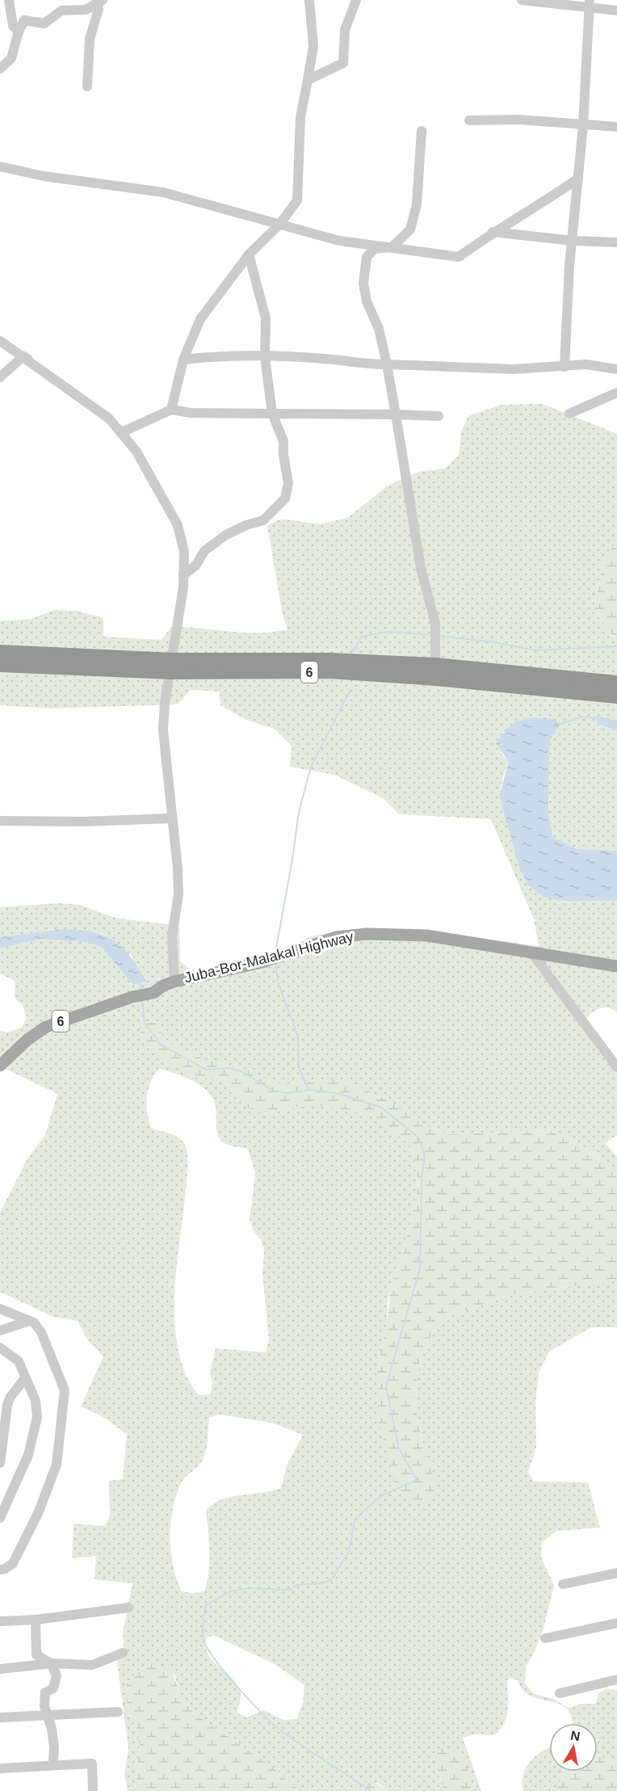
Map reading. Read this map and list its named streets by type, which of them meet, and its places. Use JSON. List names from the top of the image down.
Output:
{
  "streets": {
    "highway": ["6"],
    "main road": ["Juba-Bor-Malakal Highway"]
  },
  "north": "top"
}
